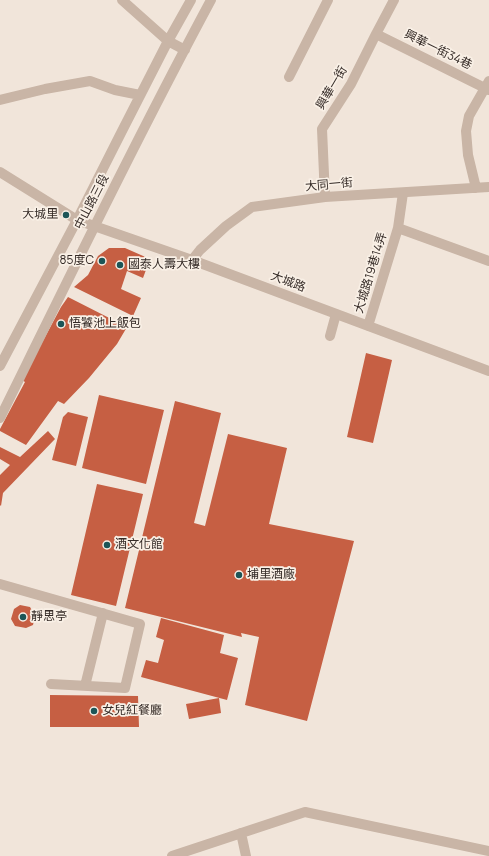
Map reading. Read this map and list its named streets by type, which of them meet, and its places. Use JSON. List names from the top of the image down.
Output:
{
  "streets": {
    "street": [
      "興華一街34巷",
      "興華一街",
      "大同一街",
      "中山路三段",
      "大城路19巷14弄",
      "大城路"
    ]
  },
  "crossings": [
    ["興華一街34巷", "興華一街"],
    ["興華一街", "大同一街"],
    ["大同一街", "大城路"],
    ["中山路三段", "大城路"],
    ["大城路19巷14弄", "大城路"]
  ],
  "places": [
    "大城里",
    "85度C",
    "國泰人壽大樓",
    "悟饕池上飯包",
    "酒文化館",
    "埔里酒廠",
    "靜思亭",
    "女兒紅餐廳"
  ]
}
